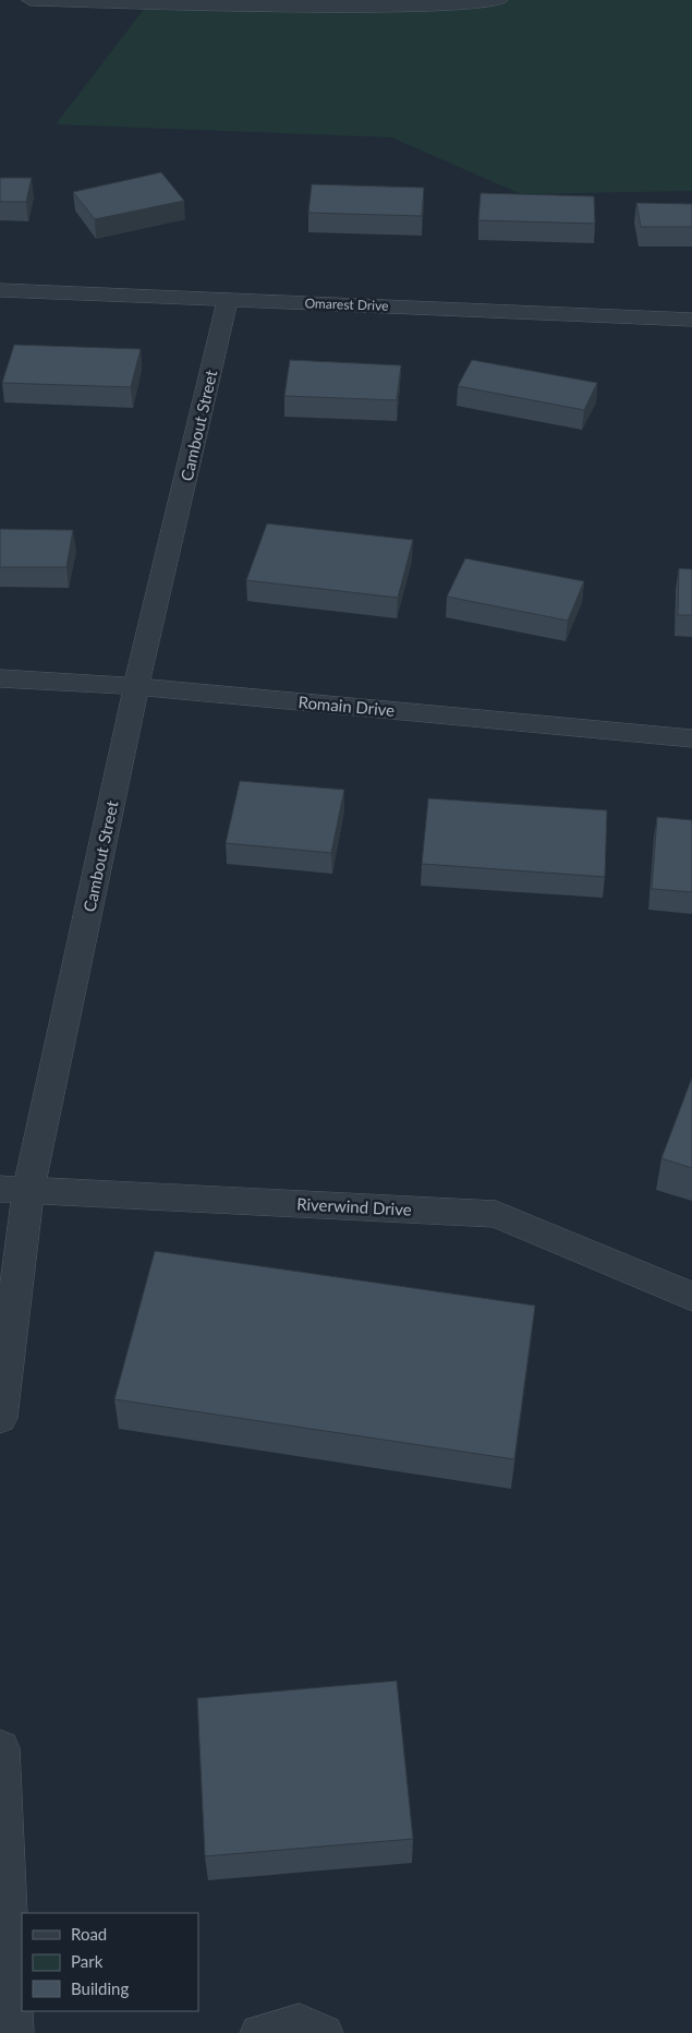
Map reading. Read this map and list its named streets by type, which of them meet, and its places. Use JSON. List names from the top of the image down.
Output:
{
  "streets": {
    "street": [
      "Omarest Drive",
      "Cambout Street",
      "Romain Drive",
      "Riverwind Drive"
    ]
  },
  "crossings": [
    ["Omarest Drive", "Cambout Street"],
    ["Cambout Street", "Romain Drive"],
    ["Cambout Street", "Riverwind Drive"]
  ],
  "legend": ["Road", "Park", "Building"]
}
